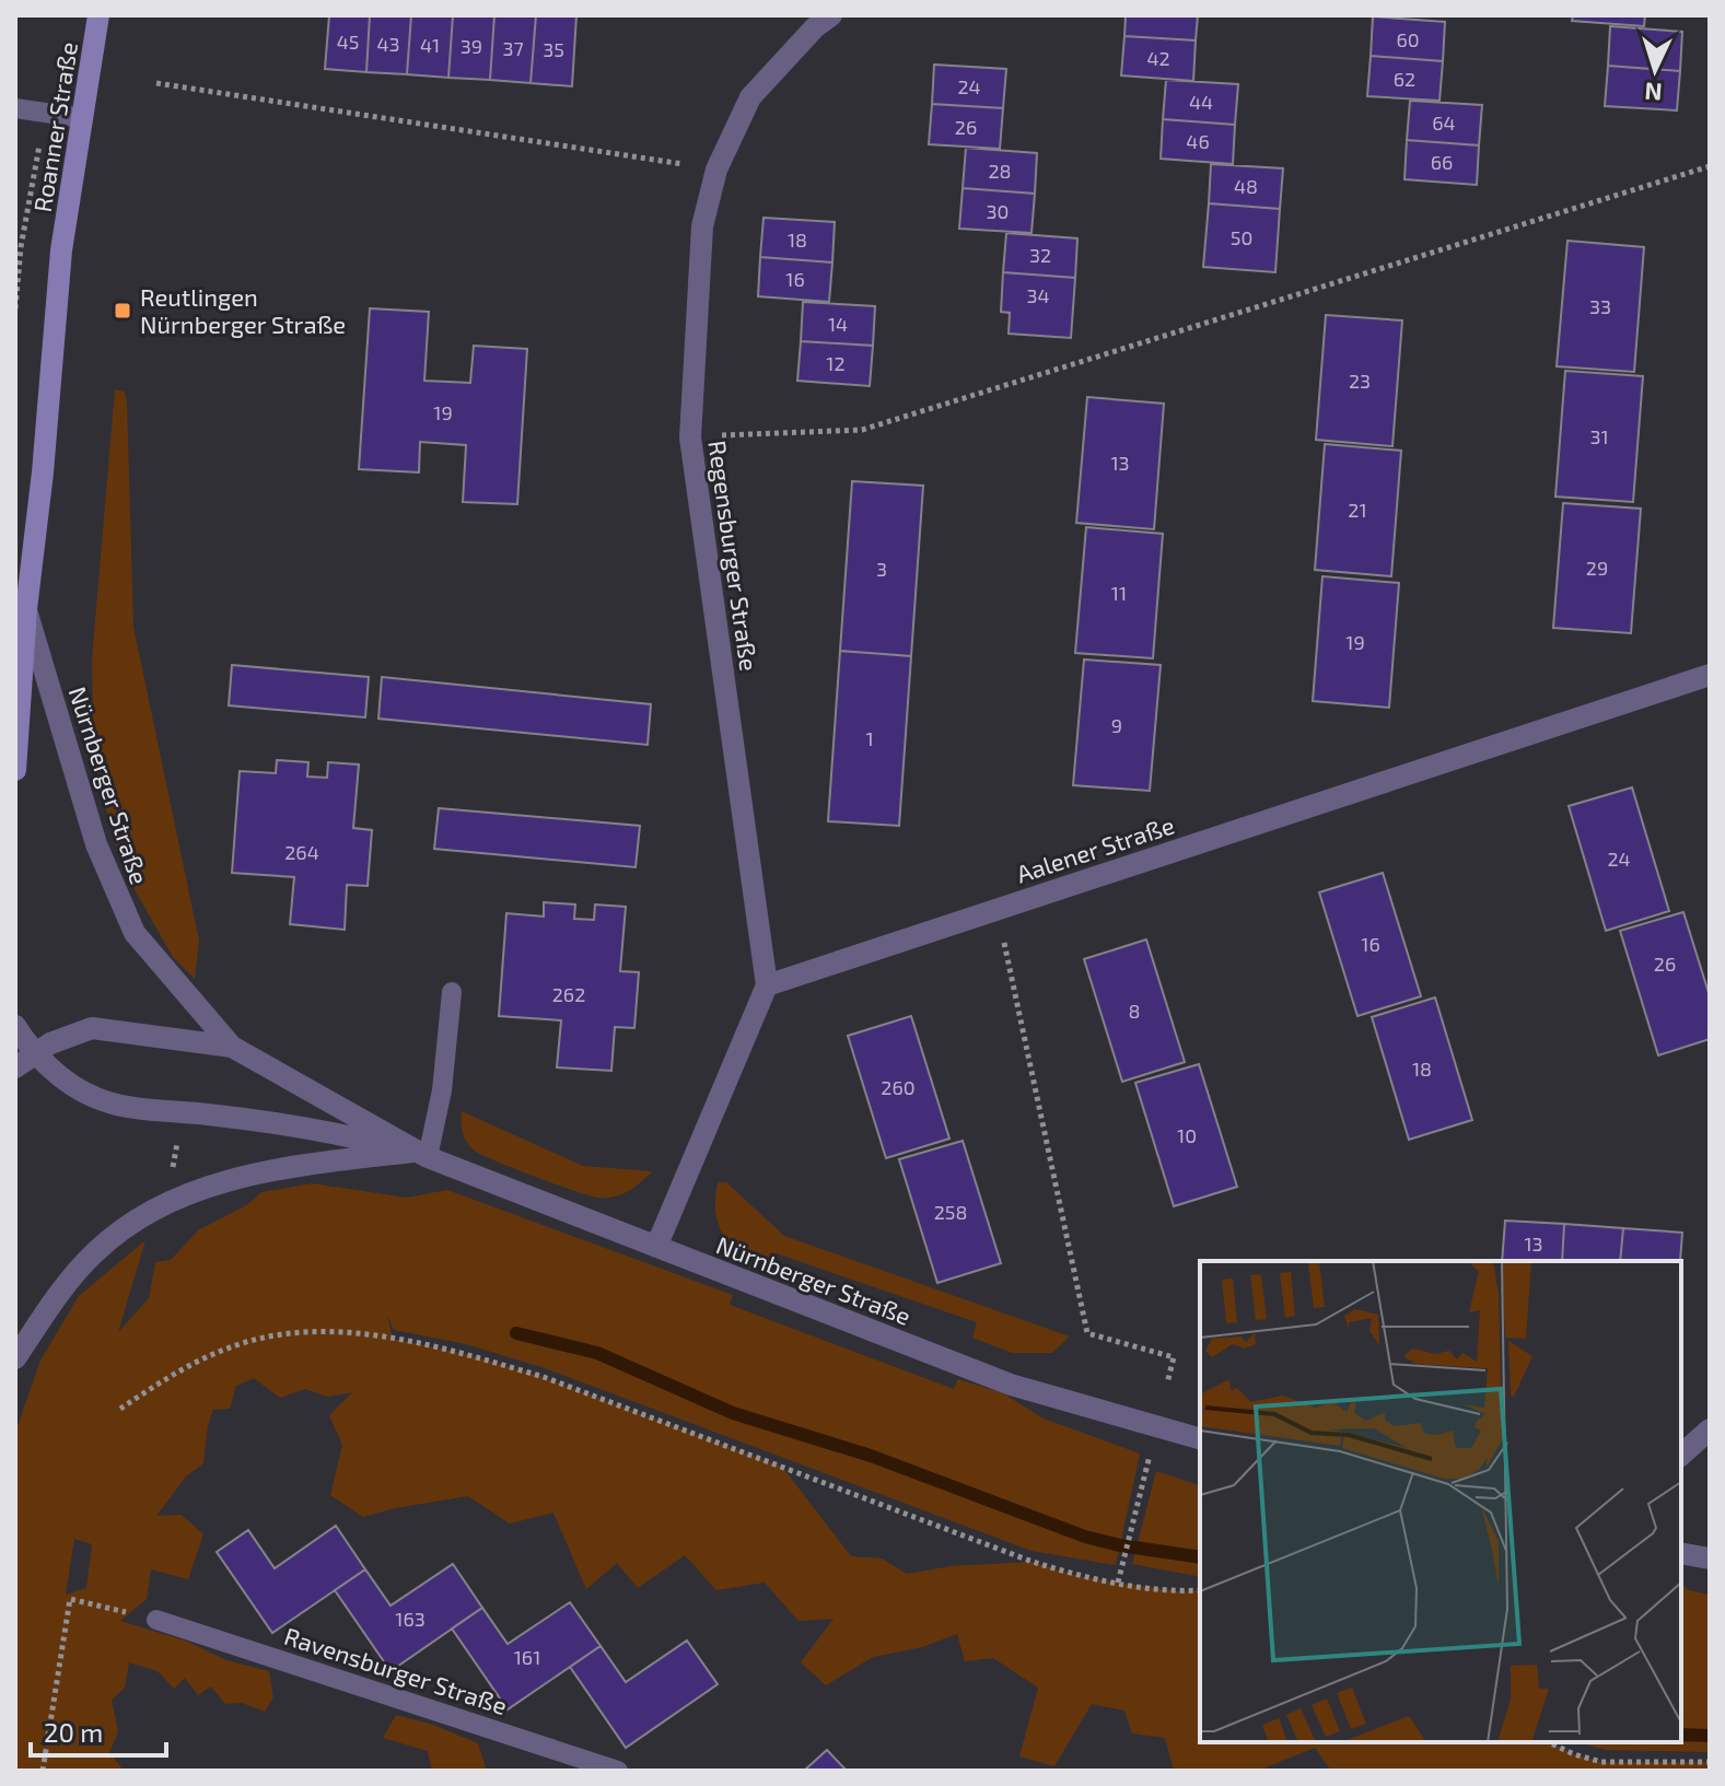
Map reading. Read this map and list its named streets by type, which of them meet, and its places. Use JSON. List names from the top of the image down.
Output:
{
  "streets": {
    "street": [
      "Roanner Straße",
      "Regensburger Straße",
      "Nürnberger Straße",
      "Aalener Straße"
    ],
    "lane": ["Ravensburger Straße"]
  },
  "crossings": [
    ["Roanner Straße", "Nürnberger Straße"],
    ["Regensburger Straße", "Aalener Straße"]
  ],
  "places": {
    "transit": ["Reutlingen Nürnberger Straße"]
  },
  "house_numbers": [
    "60",
    "45",
    "43",
    "41",
    "39",
    "37",
    "35",
    "42",
    "62",
    "24",
    "44",
    "64",
    "26",
    "46",
    "66",
    "28",
    "48",
    "30",
    "50",
    "18",
    "32",
    "16",
    "34",
    "33",
    "14",
    "12",
    "23",
    "19",
    "31",
    "13",
    "21",
    "29",
    "3",
    "11",
    "19",
    "9",
    "1",
    "264",
    "24",
    "16",
    "26",
    "262",
    "8",
    "18",
    "260",
    "10",
    "258",
    "13",
    "163",
    "161"
  ],
  "scale_bar": "20 m",
  "north": "bottom"
}
